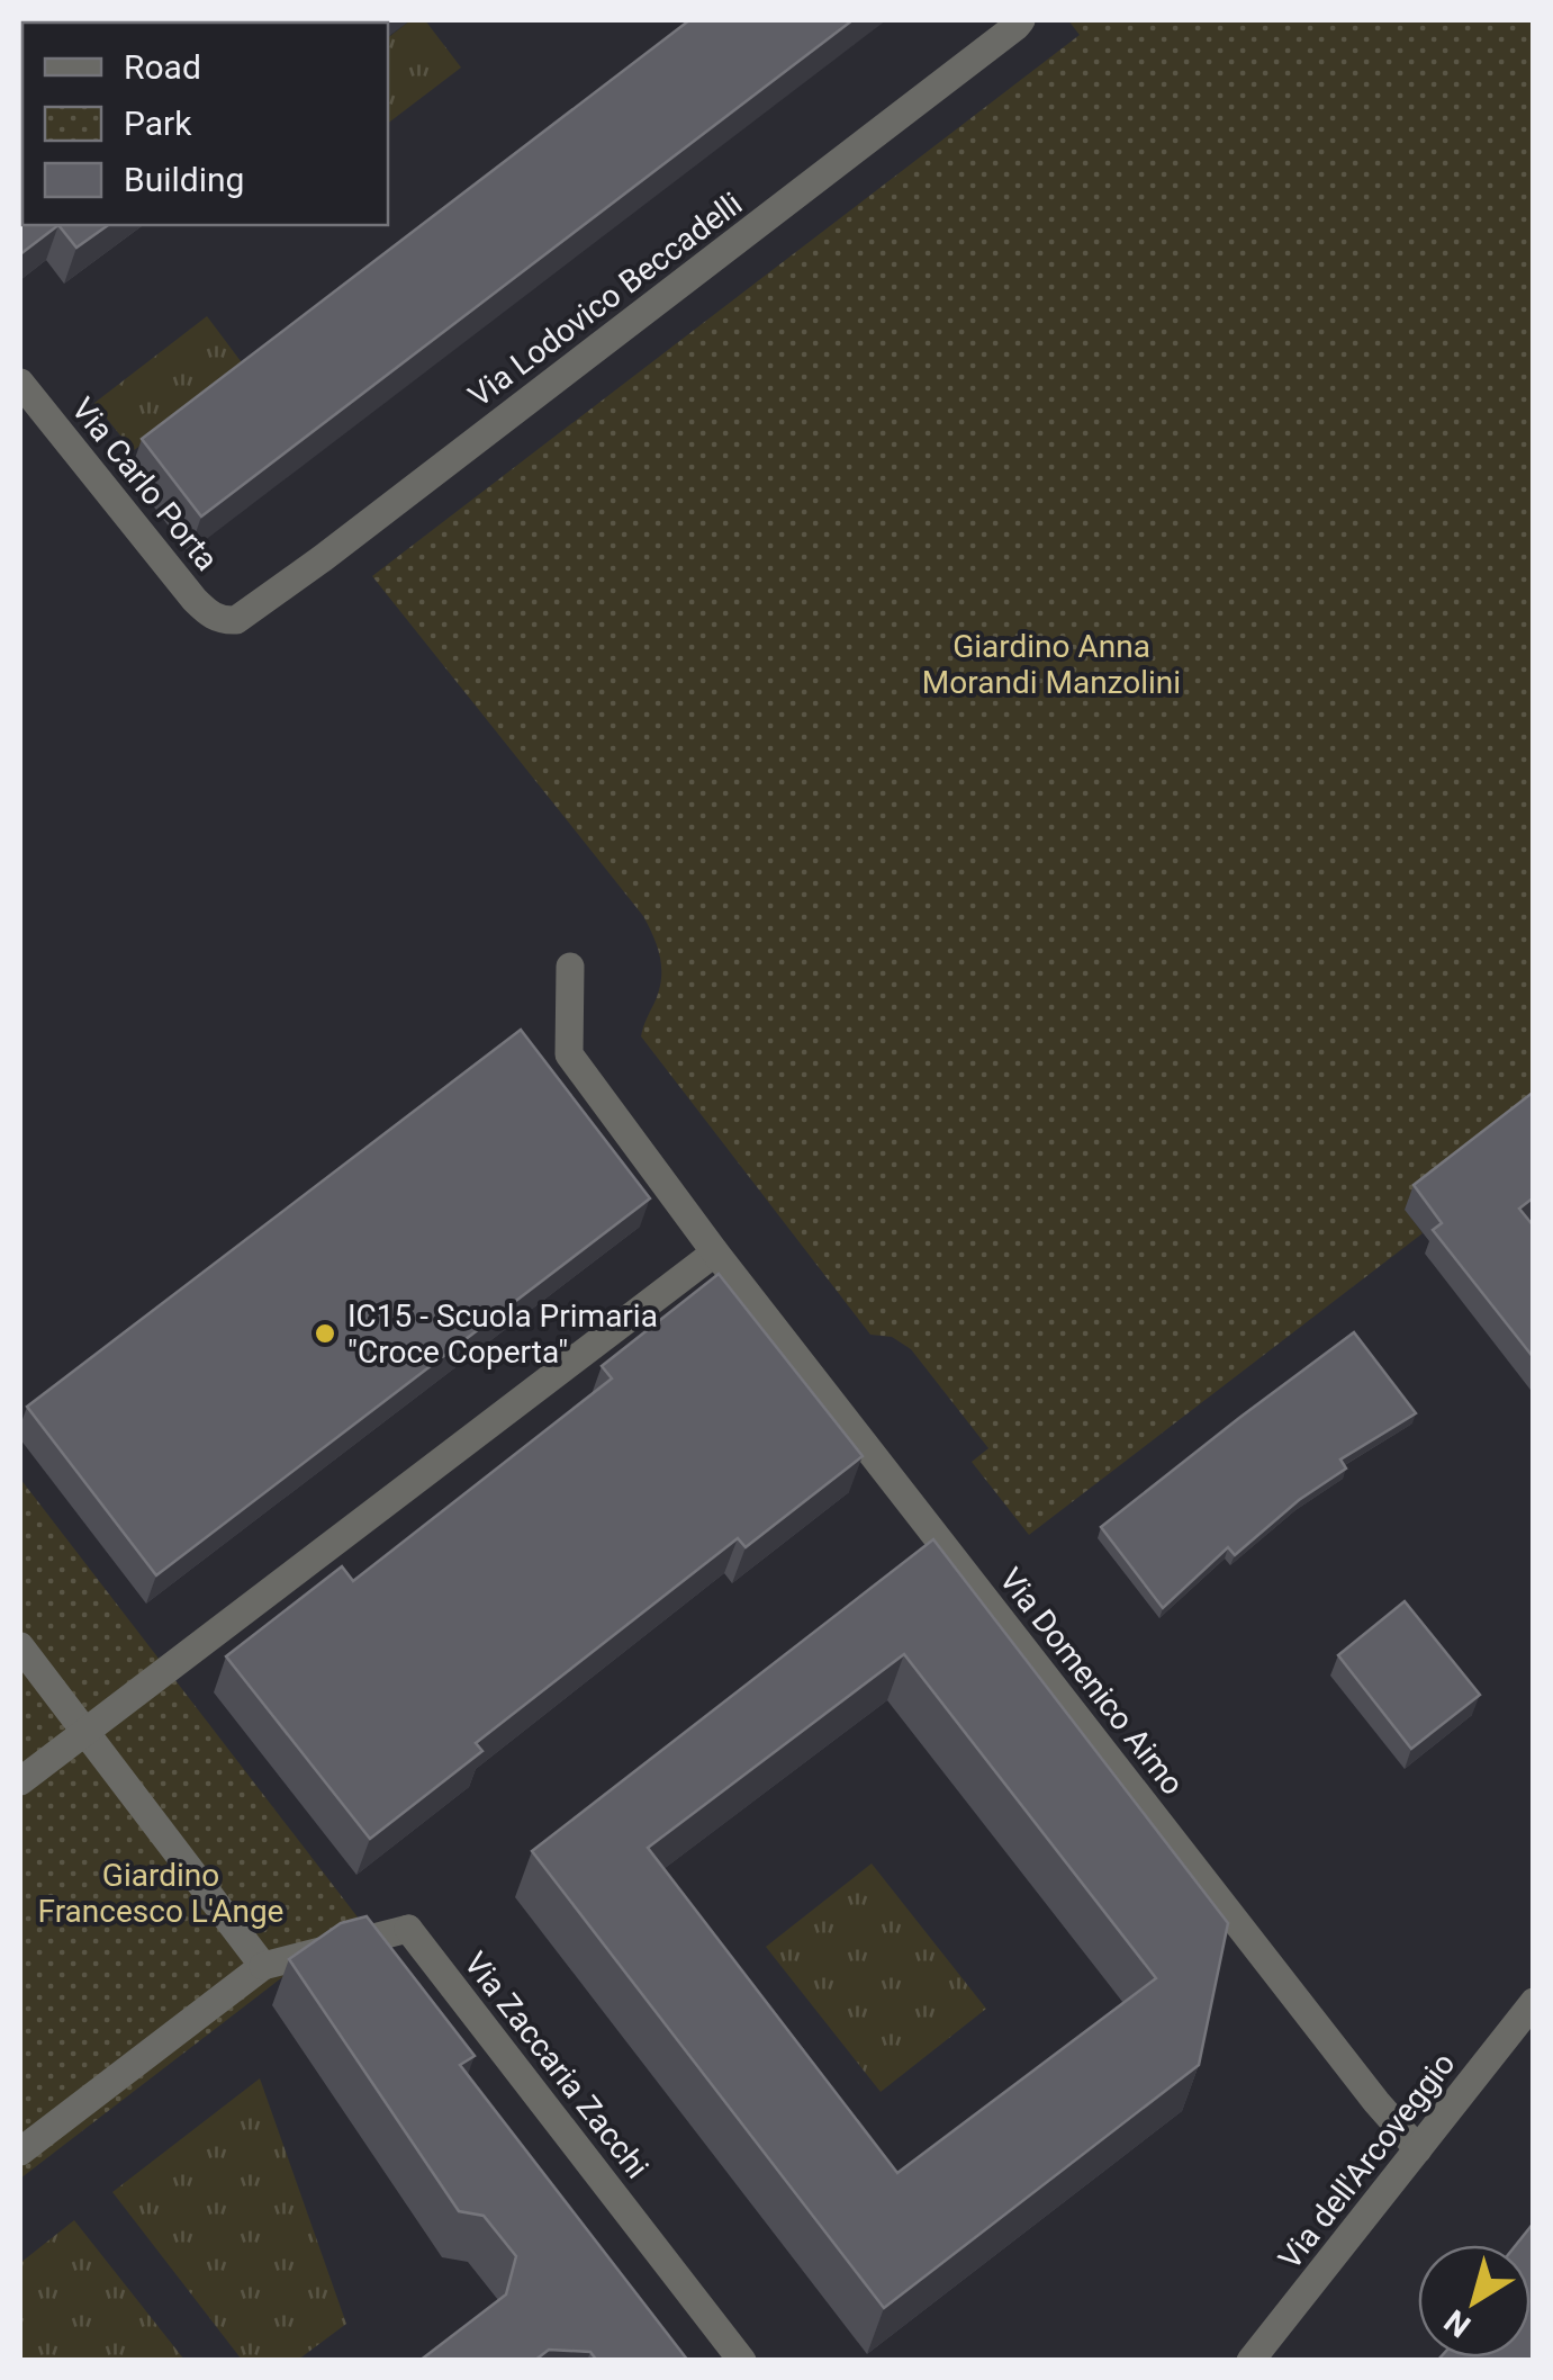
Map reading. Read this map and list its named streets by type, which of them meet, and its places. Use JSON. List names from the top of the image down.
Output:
{
  "streets": {
    "street": [
      "Via Lodovico Beccadelli",
      "Via Carlo Porta",
      "Via Domenico Aimo",
      "Via Zaccaria Zacchi",
      "Via dell'Arcoveggio"
    ]
  },
  "crossings": [
    ["Via Lodovico Beccadelli", "Via Carlo Porta"],
    ["Via Domenico Aimo", "Via dell'Arcoveggio"]
  ],
  "parks": ["Giardino Anna Morandi Manzolini", "Giardino Francesco L'Ange"],
  "places": ["IC15 - Scuola Primaria \"Croce Coperta\""],
  "legend": ["Road", "Park", "Building"],
  "north": "bottom left"
}
